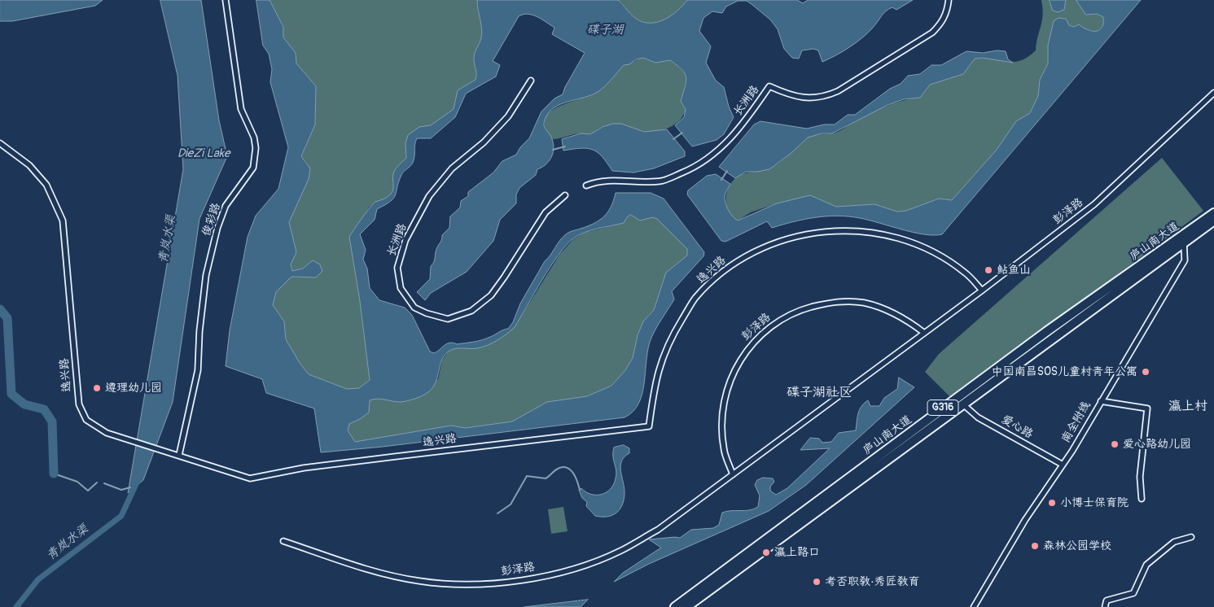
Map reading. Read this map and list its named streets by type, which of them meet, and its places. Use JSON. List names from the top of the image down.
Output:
{
  "streets": {
    "highway": ["庐山南大道", "G316"],
    "street": [
      "长洲路",
      "彭泽路",
      "俊彩路",
      "逸兴路",
      "南全附线",
      "爱心路"
    ]
  },
  "crossings": [
    ["彭泽路", "逸兴路"],
    ["俊彩路", "逸兴路"],
    ["庐山南大道", "南全附线"],
    ["庐山南大道", "爱心路"],
    ["南全附线", "爱心路"]
  ],
  "districts": ["碟子湖社区", "瀛上村"],
  "water": ["碟子湖", "DieZi Lake", "青岚水渠"],
  "places": [
    "鲇鱼山",
    "中国南昌SOS儿童村青年公寓",
    "遵理幼儿园",
    "爱心路幼儿园",
    "小博士保育院",
    "森林公园学校",
    "瀛上路口",
    "考否职教·秀匠教育"
  ]
}
